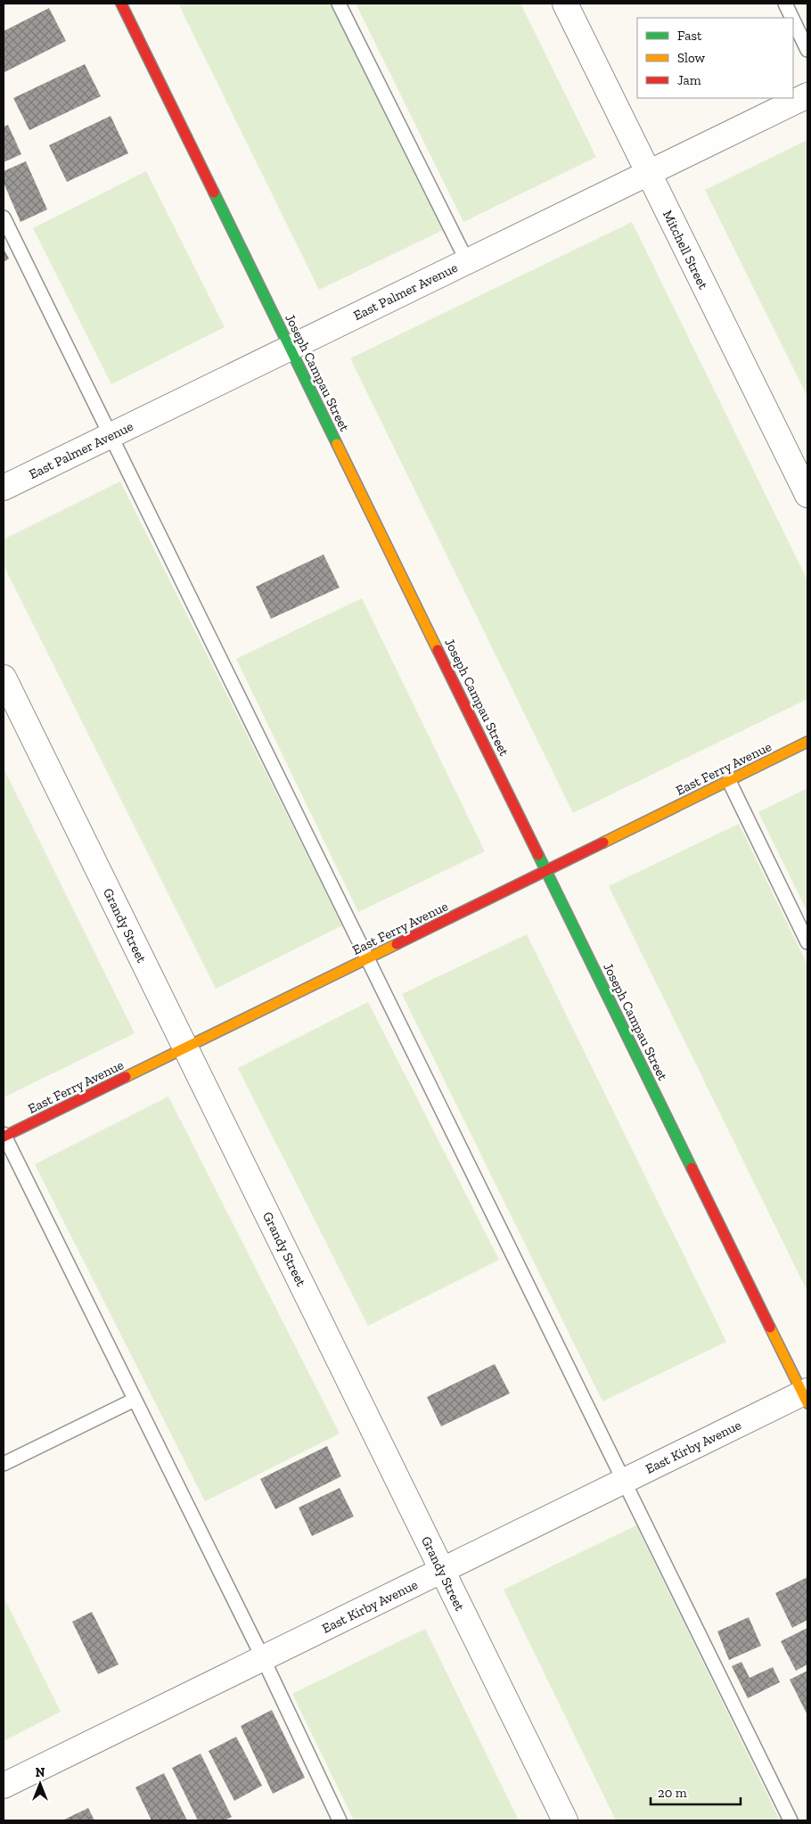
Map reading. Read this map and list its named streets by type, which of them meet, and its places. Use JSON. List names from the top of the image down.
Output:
{
  "streets": {
    "street": [
      "Mitchell Street",
      "East Palmer Avenue",
      "Joseph Campau Street",
      "East Ferry Avenue",
      "Grandy Street",
      "East Kirby Avenue"
    ]
  },
  "crossings": [
    ["Mitchell Street", "East Palmer Avenue"],
    ["East Palmer Avenue", "Joseph Campau Street"],
    ["Joseph Campau Street", "East Ferry Avenue"],
    ["Joseph Campau Street", "East Kirby Avenue"],
    ["East Ferry Avenue", "Grandy Street"],
    ["Grandy Street", "East Kirby Avenue"]
  ],
  "legend": ["Fast", "Slow", "Jam"],
  "scale_bar": "20 m",
  "north": "top"
}
